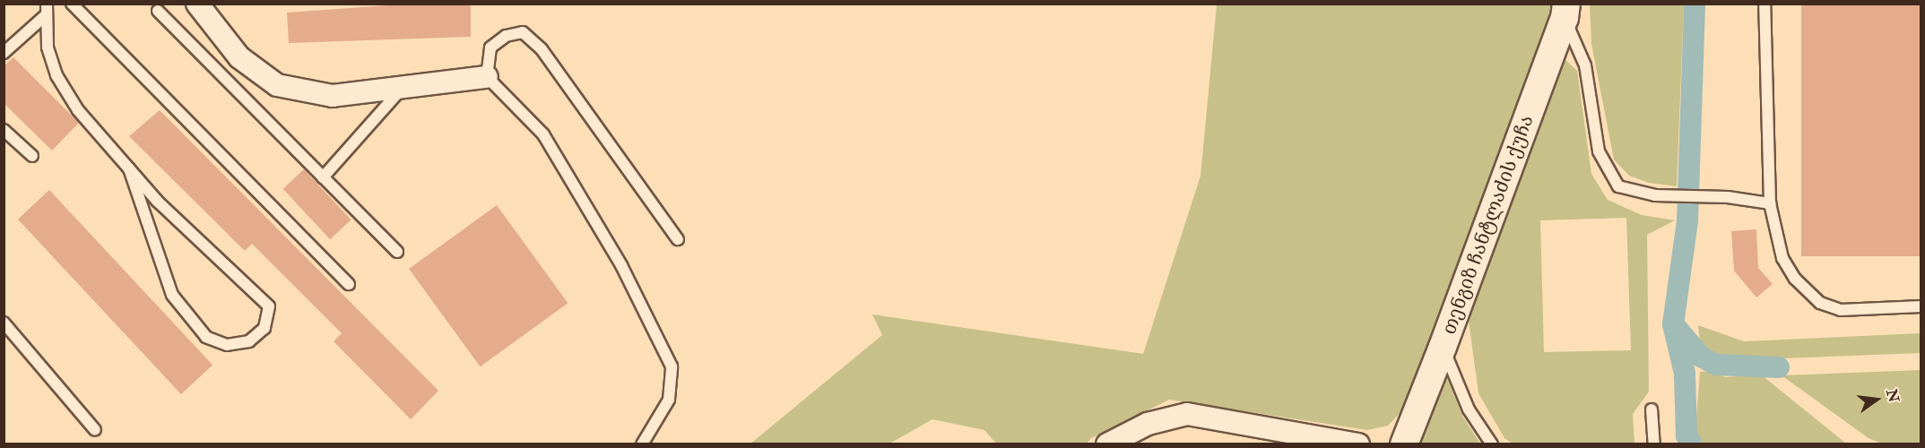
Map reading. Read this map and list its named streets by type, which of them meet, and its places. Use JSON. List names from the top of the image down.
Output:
{
  "streets": {
    "street": ["თენგიზ ჩანტლაძის ქუჩა"]
  },
  "north": "right"
}
